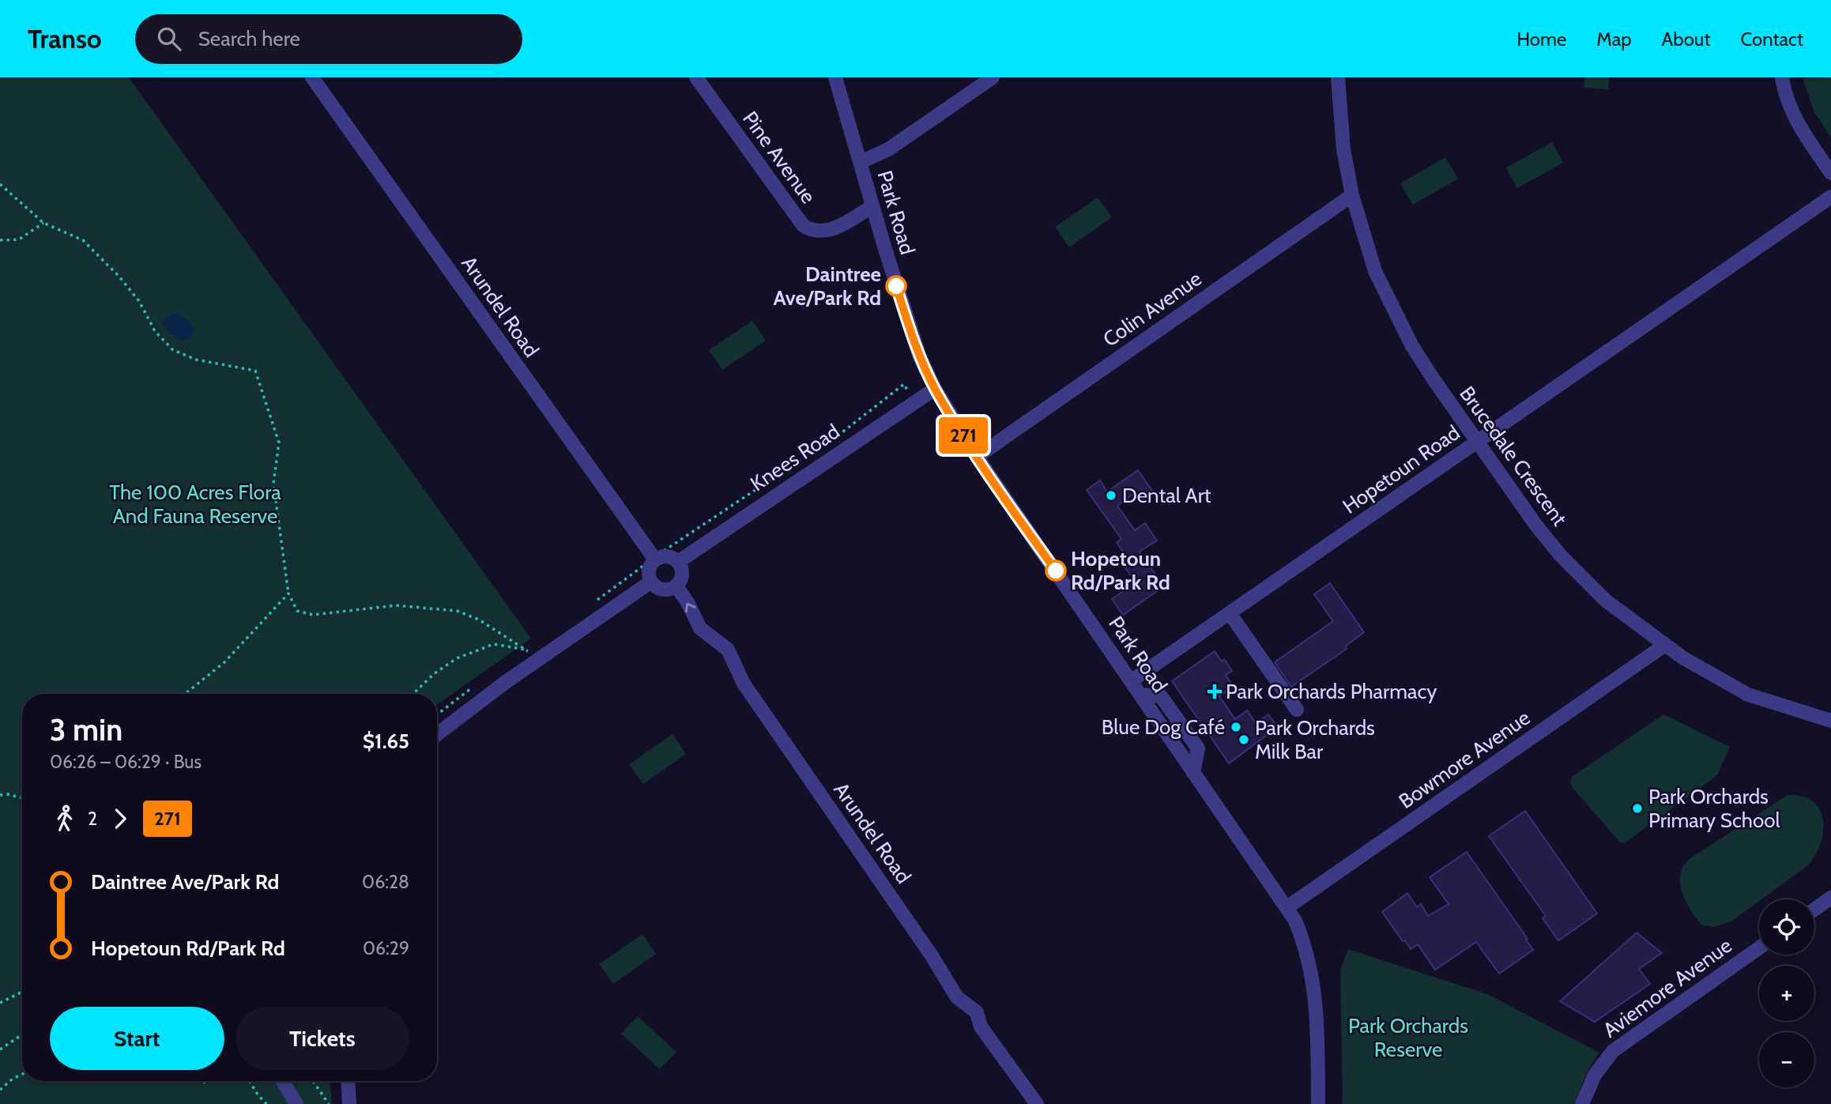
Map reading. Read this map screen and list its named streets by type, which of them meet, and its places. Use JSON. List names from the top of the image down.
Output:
{
  "streets": {
    "street": [
      "Pine Avenue",
      "Park Road",
      "Arundel Road",
      "Colin Avenue",
      "Brucedale Crescent",
      "Knees Road",
      "Hopetoun Road",
      "Bowmore Avenue",
      "Aviemore Avenue"
    ]
  },
  "crossings": [
    ["Pine Avenue", "Park Road"],
    ["Park Road", "Colin Avenue"],
    ["Park Road", "Knees Road"],
    ["Park Road", "Hopetoun Road"],
    ["Park Road", "Bowmore Avenue"],
    ["Arundel Road", "Knees Road"],
    ["Colin Avenue", "Brucedale Crescent"],
    ["Brucedale Crescent", "Hopetoun Road"],
    ["Brucedale Crescent", "Bowmore Avenue"]
  ],
  "one_way": ["Arundel Road"],
  "parks": ["The 100 Acres Flora And Fauna Reserve", "Park Orchards Reserve"],
  "places": {
    "other": [
      "Daintree Ave/Park Rd",
      "Dental Art",
      "Hopetoun Rd/Park Rd",
      "Blue Dog Café",
      "Park Orchards Milk Bar",
      "Park Orchards Primary School"
    ],
    "health": ["Park Orchards Pharmacy"]
  },
  "lines": ["bus line 271"],
  "page": {
    "header": "Transo",
    "search": "Search here",
    "nav": [
      "Home",
      "Map",
      "About",
      "Contact"
    ],
    "on_map": "271",
    "heading": ["3 min", "06:26 – 06:29 · Bus", "$1.65"],
    "legs": ["2", "271"],
    "list": [
      {
        "name": "Daintree Ave/Park Rd",
        "value": "06:28"
      },
      {
        "name": "Hopetoun Rd/Park Rd",
        "value": "06:29"
      }
    ],
    "map_buttons": ["+", "−"],
    "buttons": ["Start", "Tickets"]
  }
}
